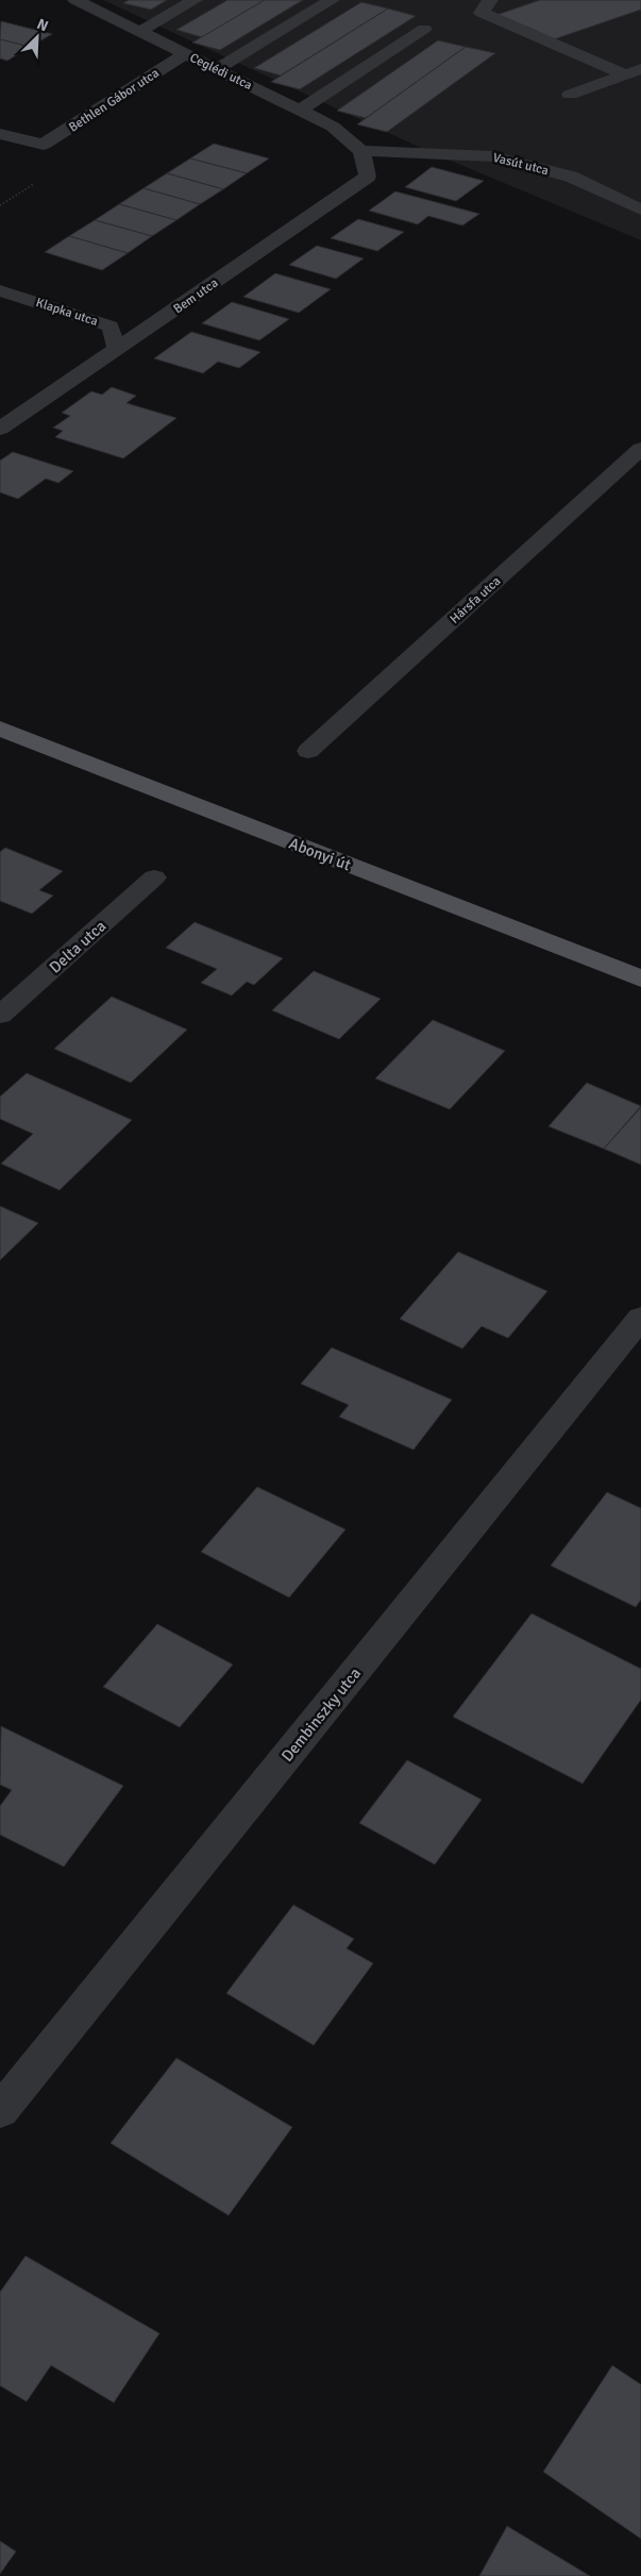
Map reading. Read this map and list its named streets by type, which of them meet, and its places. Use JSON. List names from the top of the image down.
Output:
{
  "streets": {
    "main road": ["Abonyi út"],
    "street": [
      "Ceglédi utca",
      "Bethlen Gábor utca",
      "Vasút utca",
      "Bem utca",
      "Klapka utca",
      "Hársfa utca",
      "Delta utca",
      "Dembinszky utca"
    ]
  },
  "crossings": [
    ["Ceglédi utca", "Bethlen Gábor utca"],
    ["Ceglédi utca", "Vasút utca"],
    ["Ceglédi utca", "Bem utca"],
    ["Vasút utca", "Bem utca"],
    ["Bem utca", "Klapka utca"]
  ],
  "north": "top right"
}
